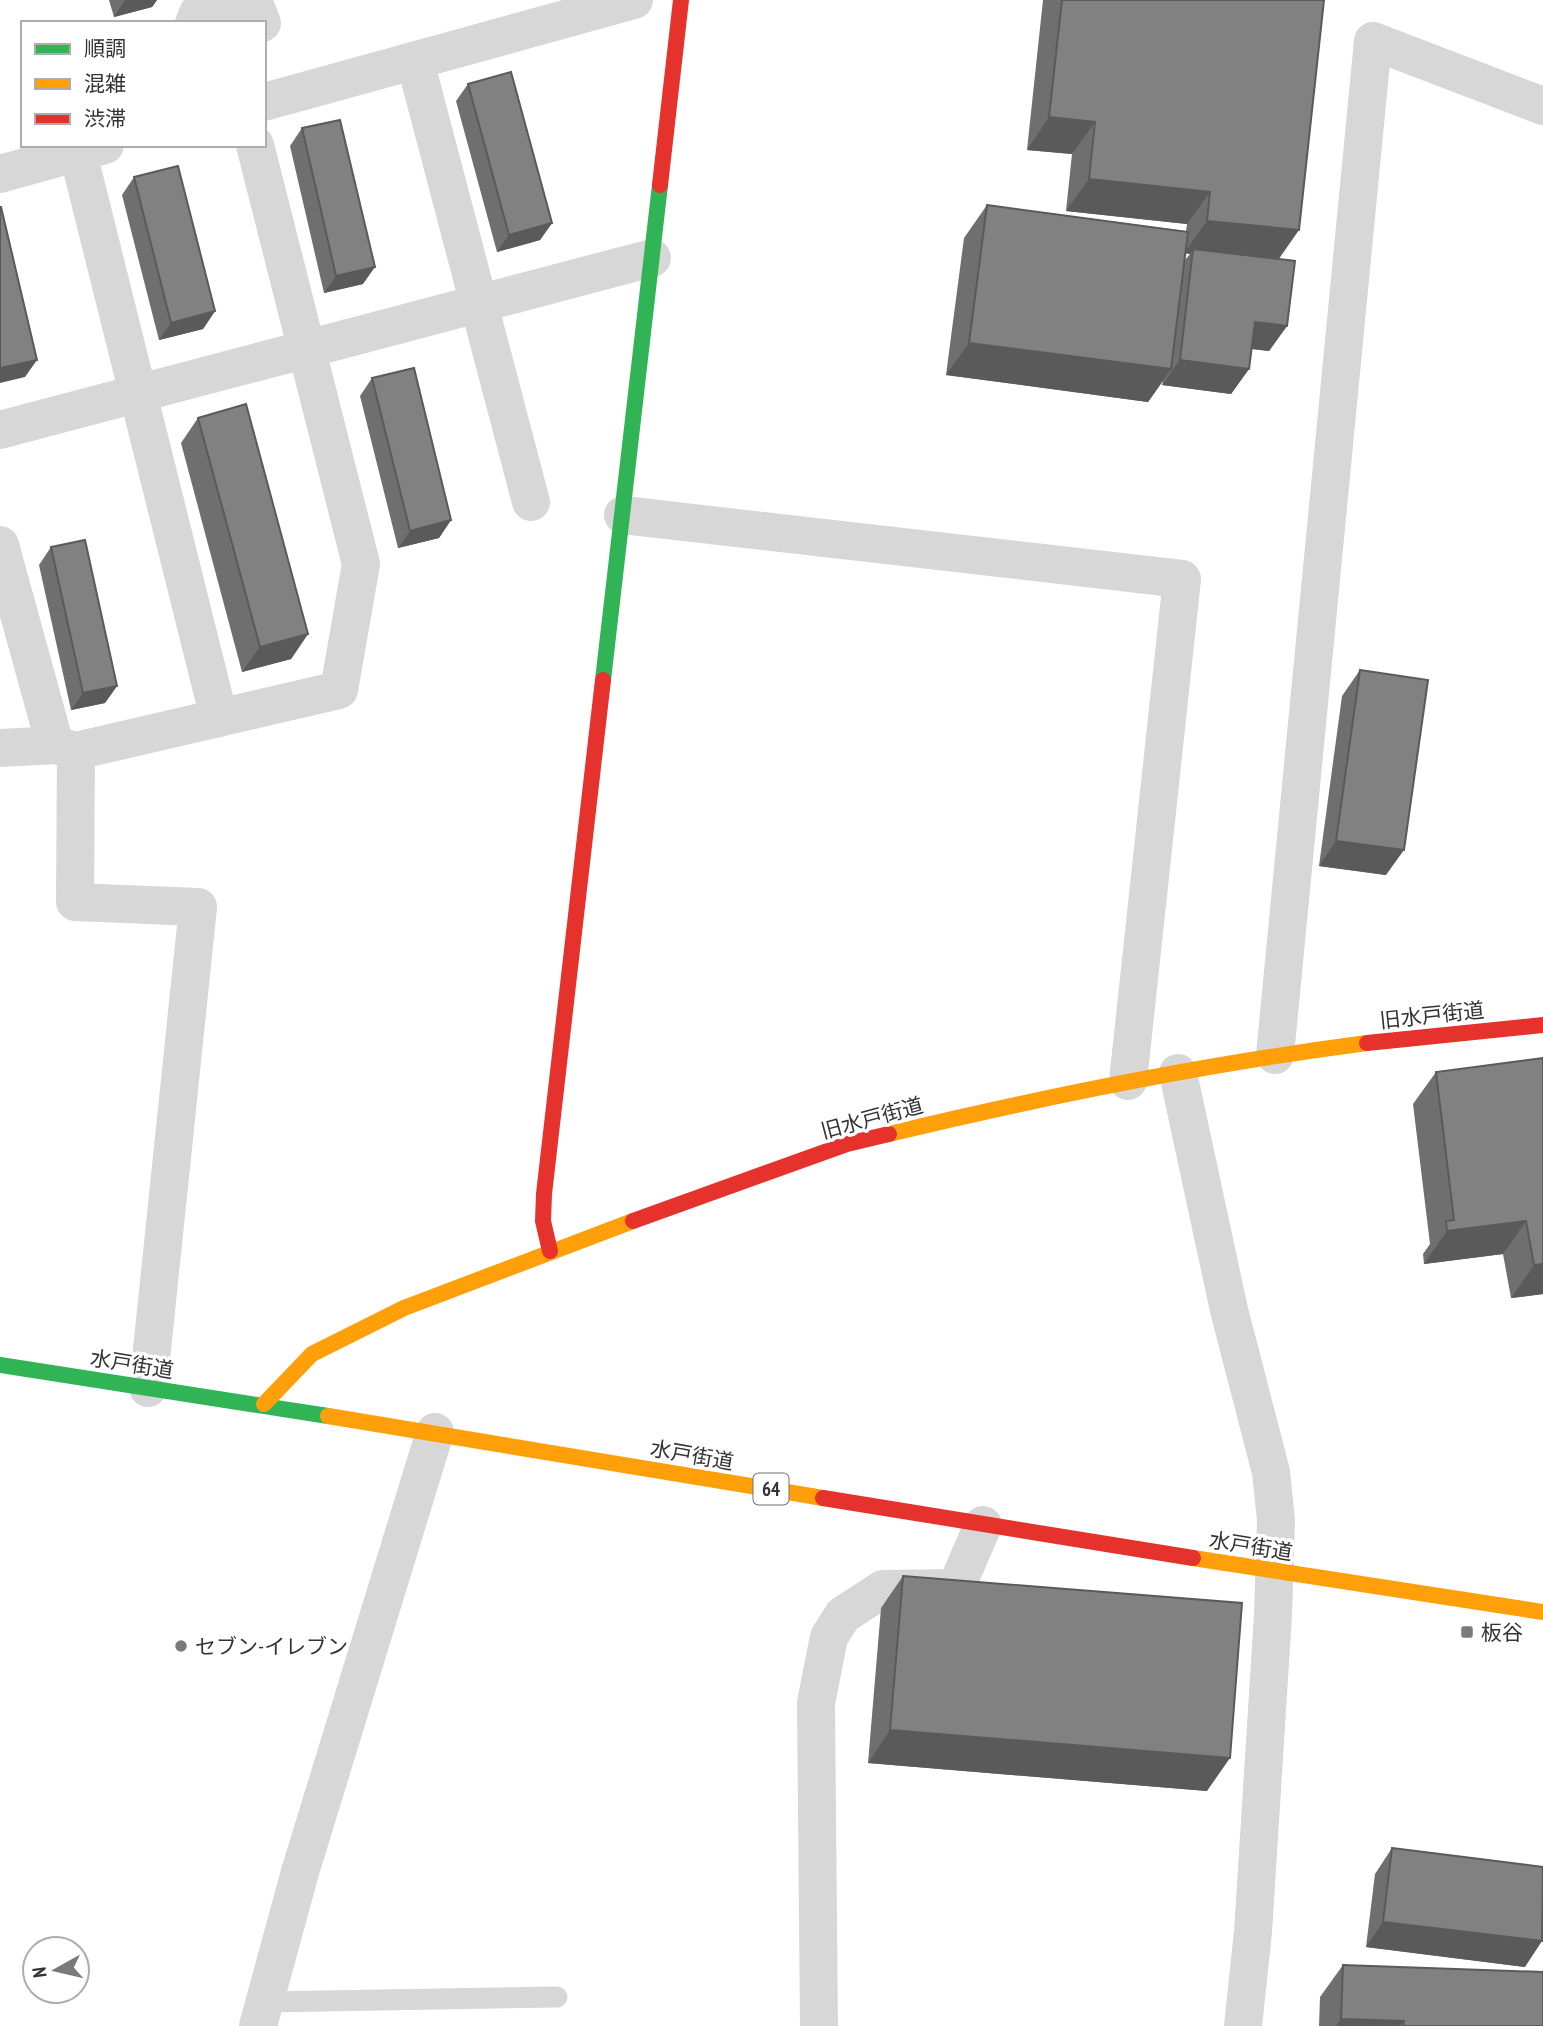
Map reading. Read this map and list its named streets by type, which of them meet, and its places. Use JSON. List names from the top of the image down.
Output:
{
  "streets": {
    "street": ["旧水戸街道", "水戸街道", "64"]
  },
  "crossings": [
    ["旧水戸街道", "水戸街道"]
  ],
  "places": {
    "transit": ["板谷"],
    "other": ["セブン-イレブン"]
  },
  "legend": ["順調", "混雑", "渋滞"],
  "north": "left"
}
